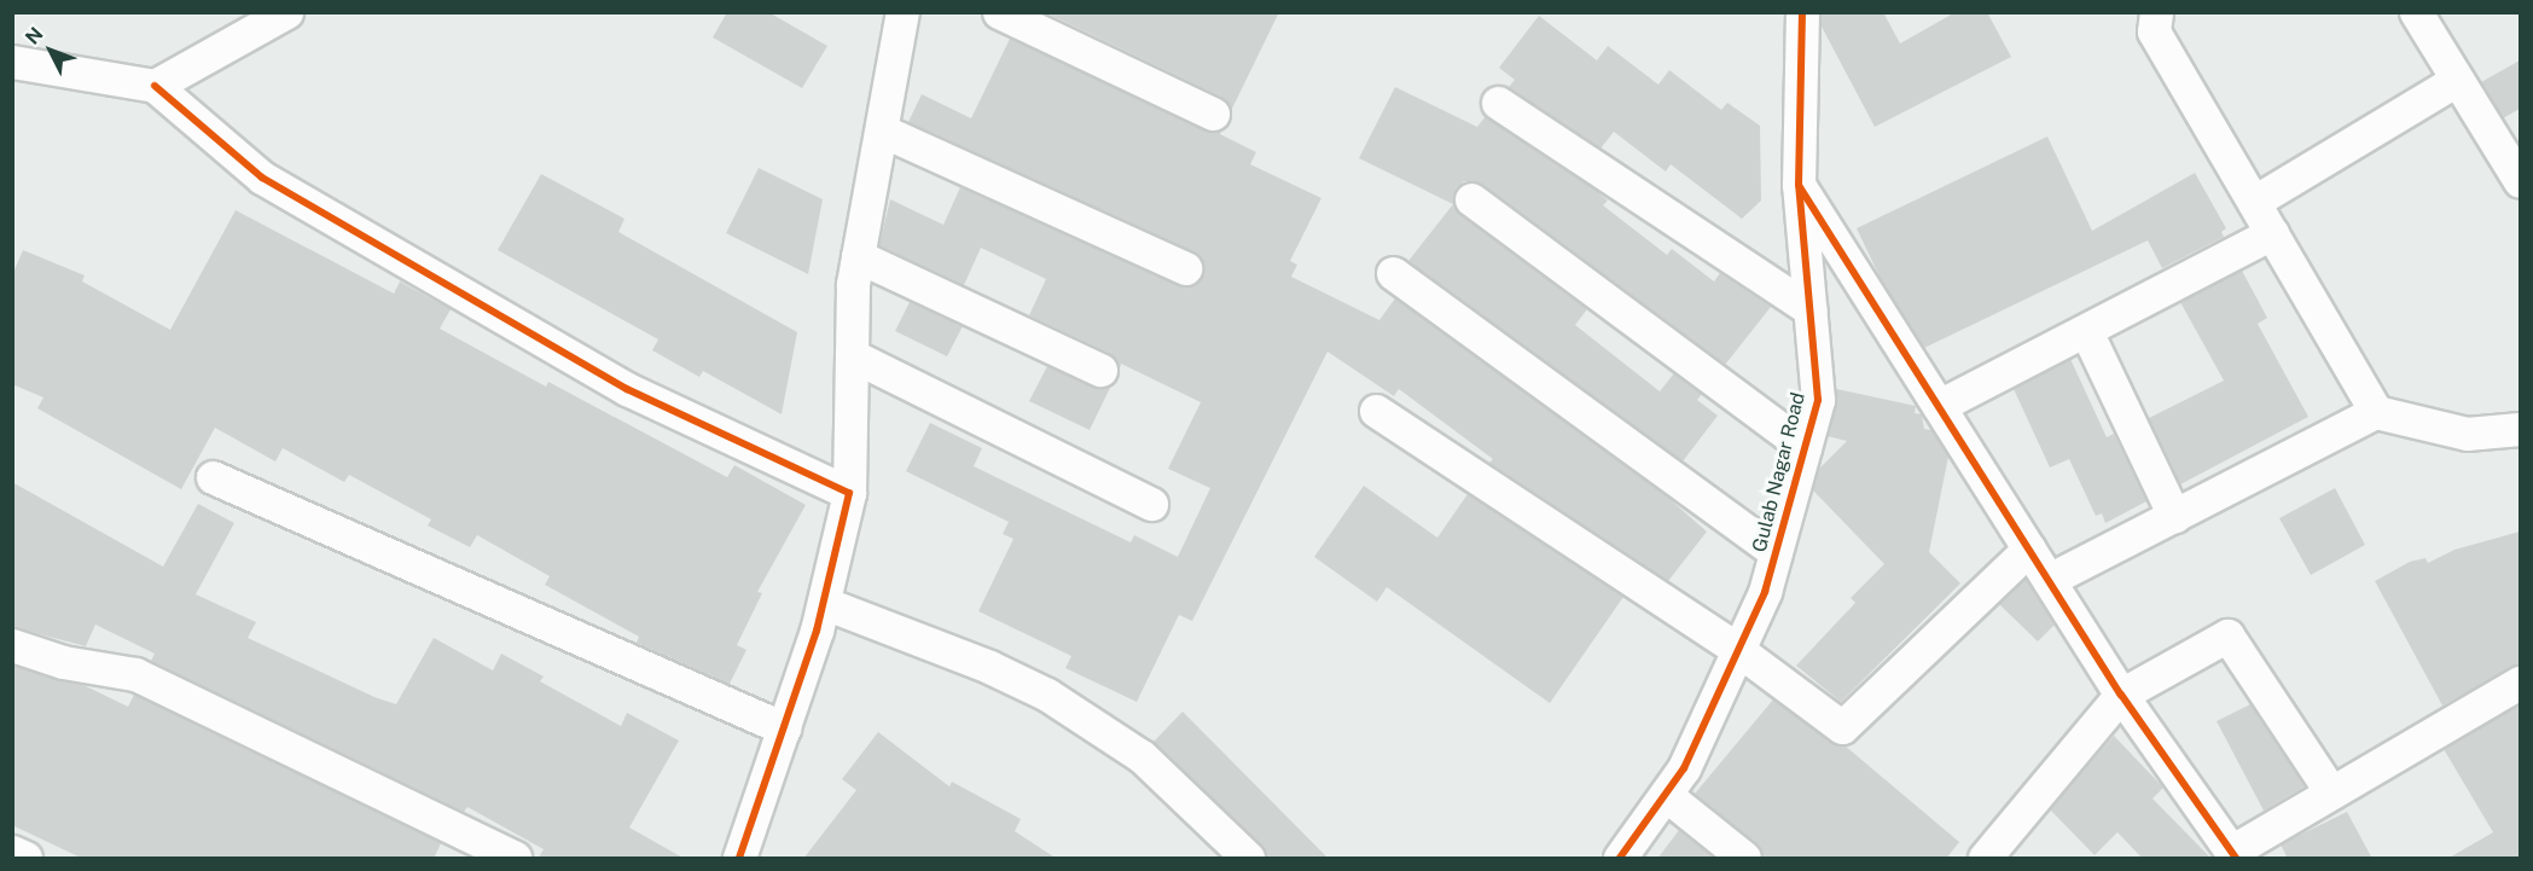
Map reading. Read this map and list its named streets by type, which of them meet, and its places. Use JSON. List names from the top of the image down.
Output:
{
  "streets": {
    "street": ["Gulab Nagar Road"]
  },
  "north": "top left"
}
